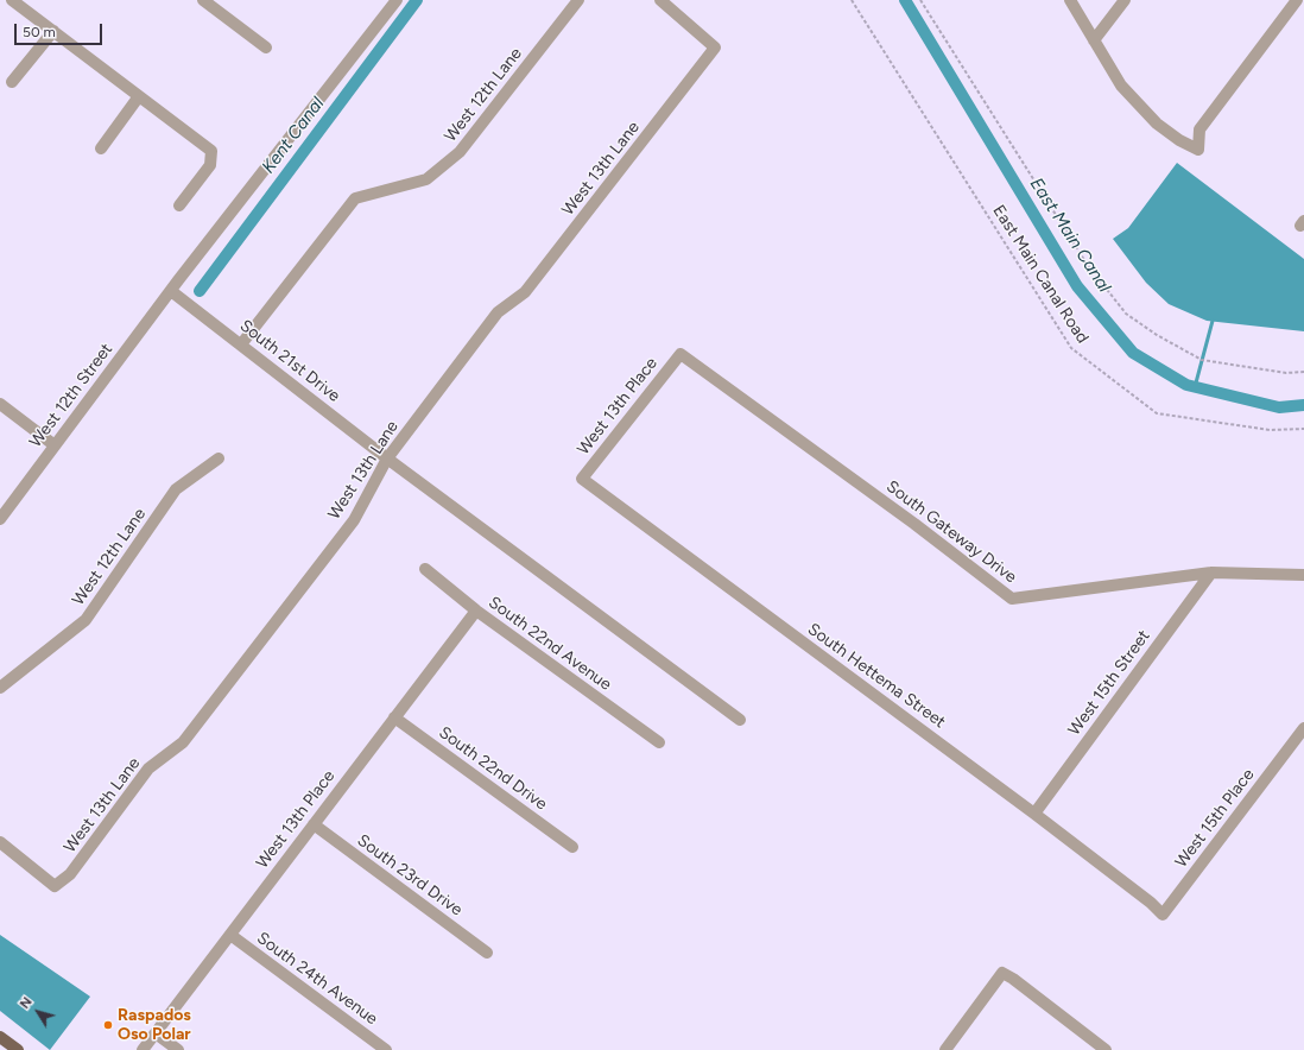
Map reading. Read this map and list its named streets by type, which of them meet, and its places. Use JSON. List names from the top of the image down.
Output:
{
  "streets": {
    "street": [
      "West 12th Lane",
      "West 13th Lane",
      "South 21st Drive",
      "West 12th Street",
      "West 13th Place",
      "South Gateway Drive",
      "South 22nd Avenue",
      "South Hettema Street",
      "West 15th Street",
      "South 22nd Drive",
      "West 15th Place",
      "South 23rd Drive",
      "South 24th Avenue"
    ],
    "path": ["East Main Canal Road"]
  },
  "crossings": [
    ["West 12th Lane", "South 21st Drive"],
    ["West 13th Lane", "South 21st Drive"],
    ["South 21st Drive", "West 12th Street"],
    ["West 13th Place", "South Gateway Drive"],
    ["West 13th Place", "South 22nd Avenue"],
    ["West 13th Place", "South Hettema Street"],
    ["West 13th Place", "South 22nd Drive"],
    ["West 13th Place", "South 23rd Drive"],
    ["West 13th Place", "South 24th Avenue"],
    ["South Gateway Drive", "West 15th Street"],
    ["South Hettema Street", "West 15th Street"],
    ["South Hettema Street", "West 15th Place"]
  ],
  "water": ["Kent Canal", "East Main Canal"],
  "places": ["Raspados Oso Polar"],
  "scale_bar": "50 m",
  "north": "top left"
}
